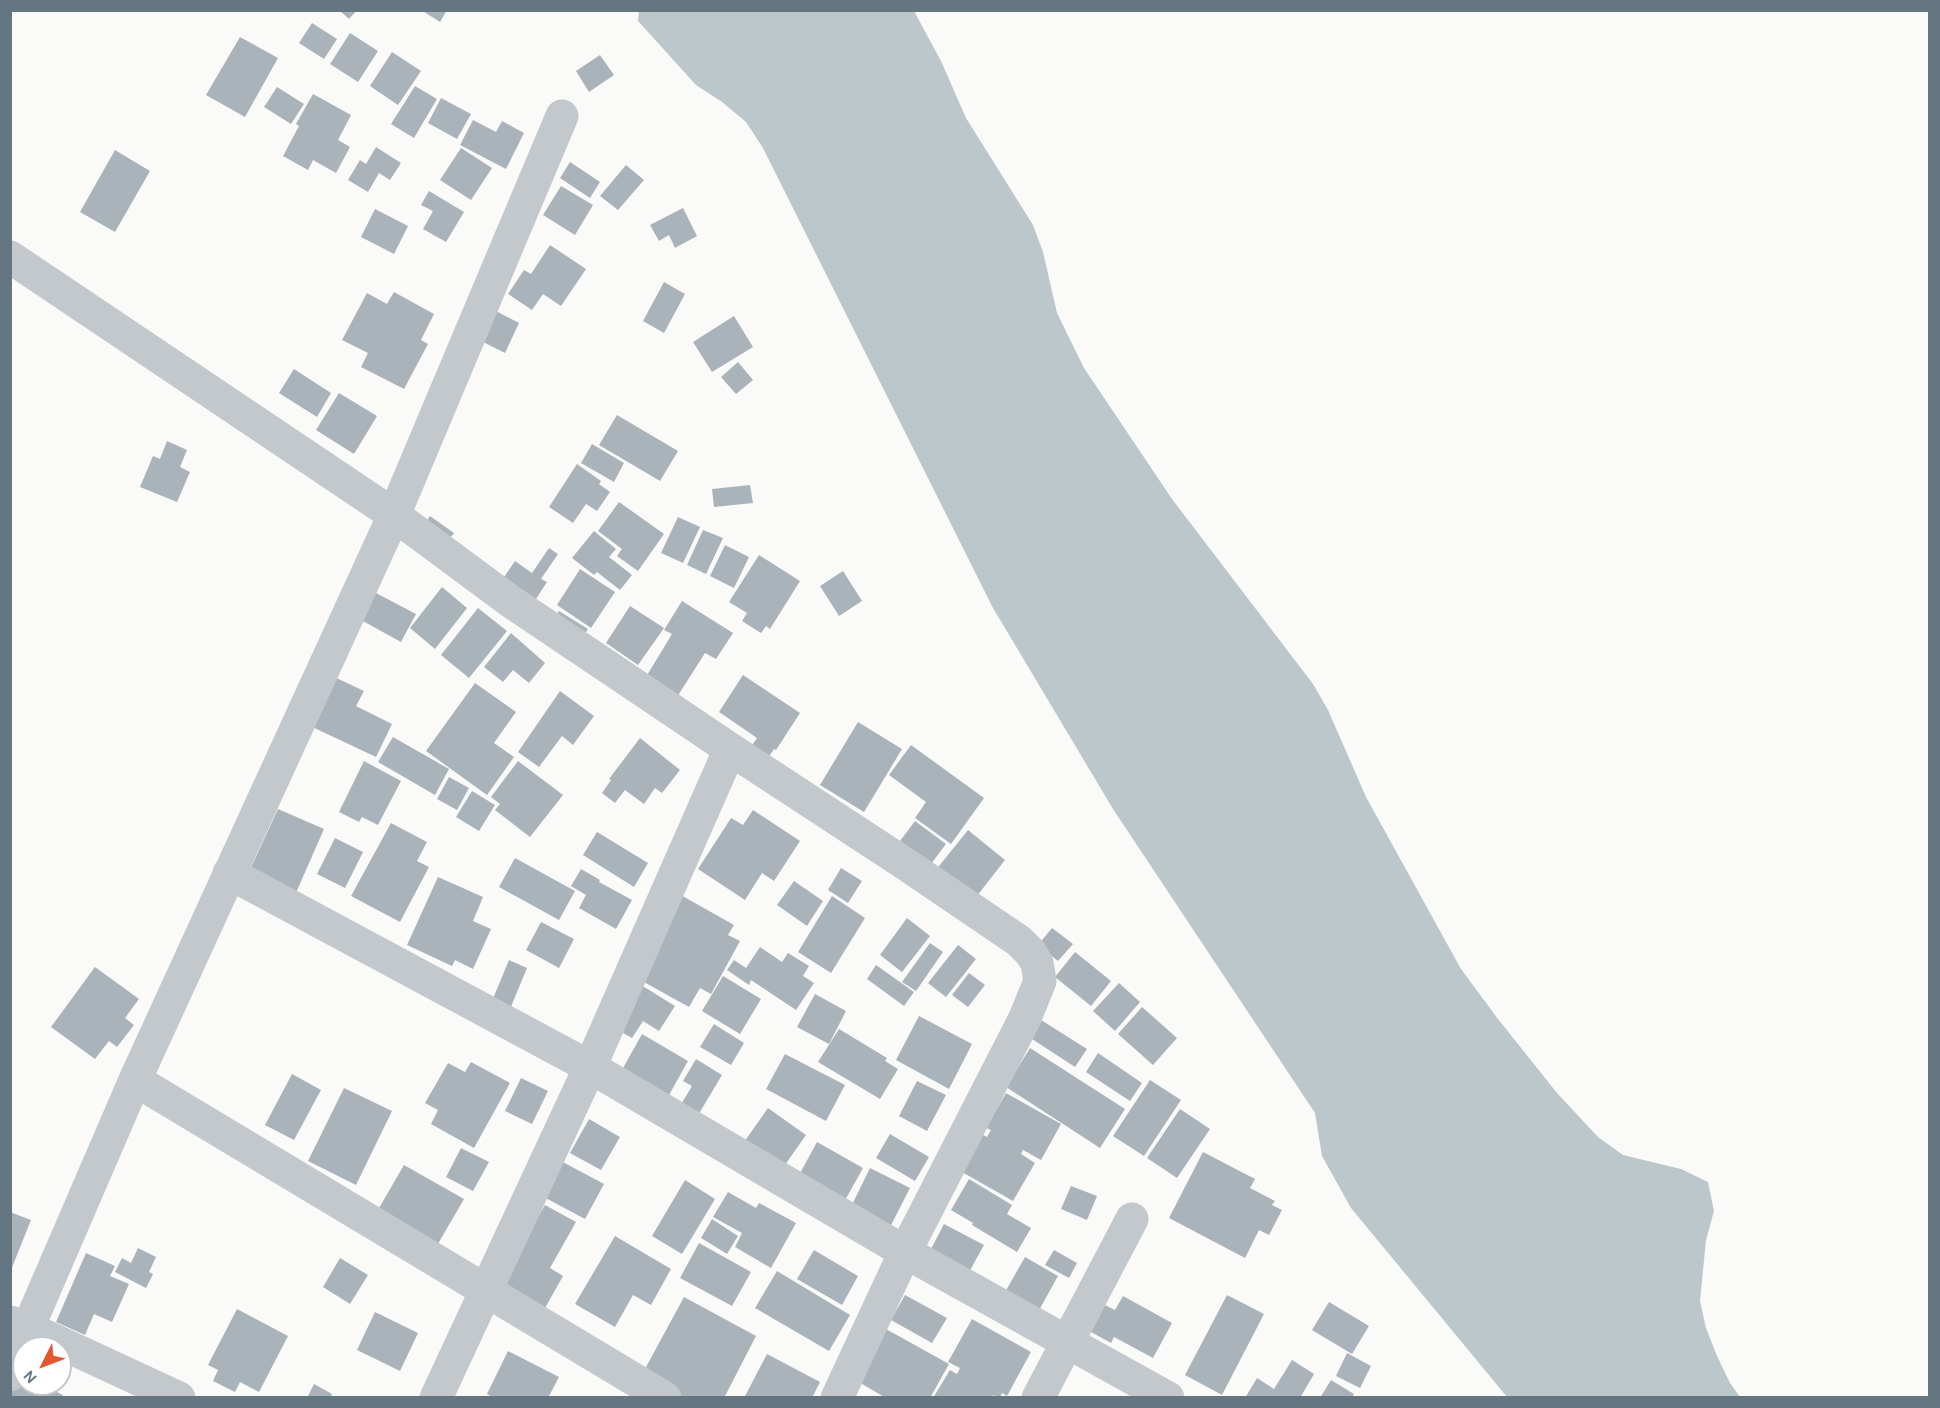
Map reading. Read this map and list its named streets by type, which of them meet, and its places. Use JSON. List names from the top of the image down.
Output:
{
  "north": "bottom left"
}
